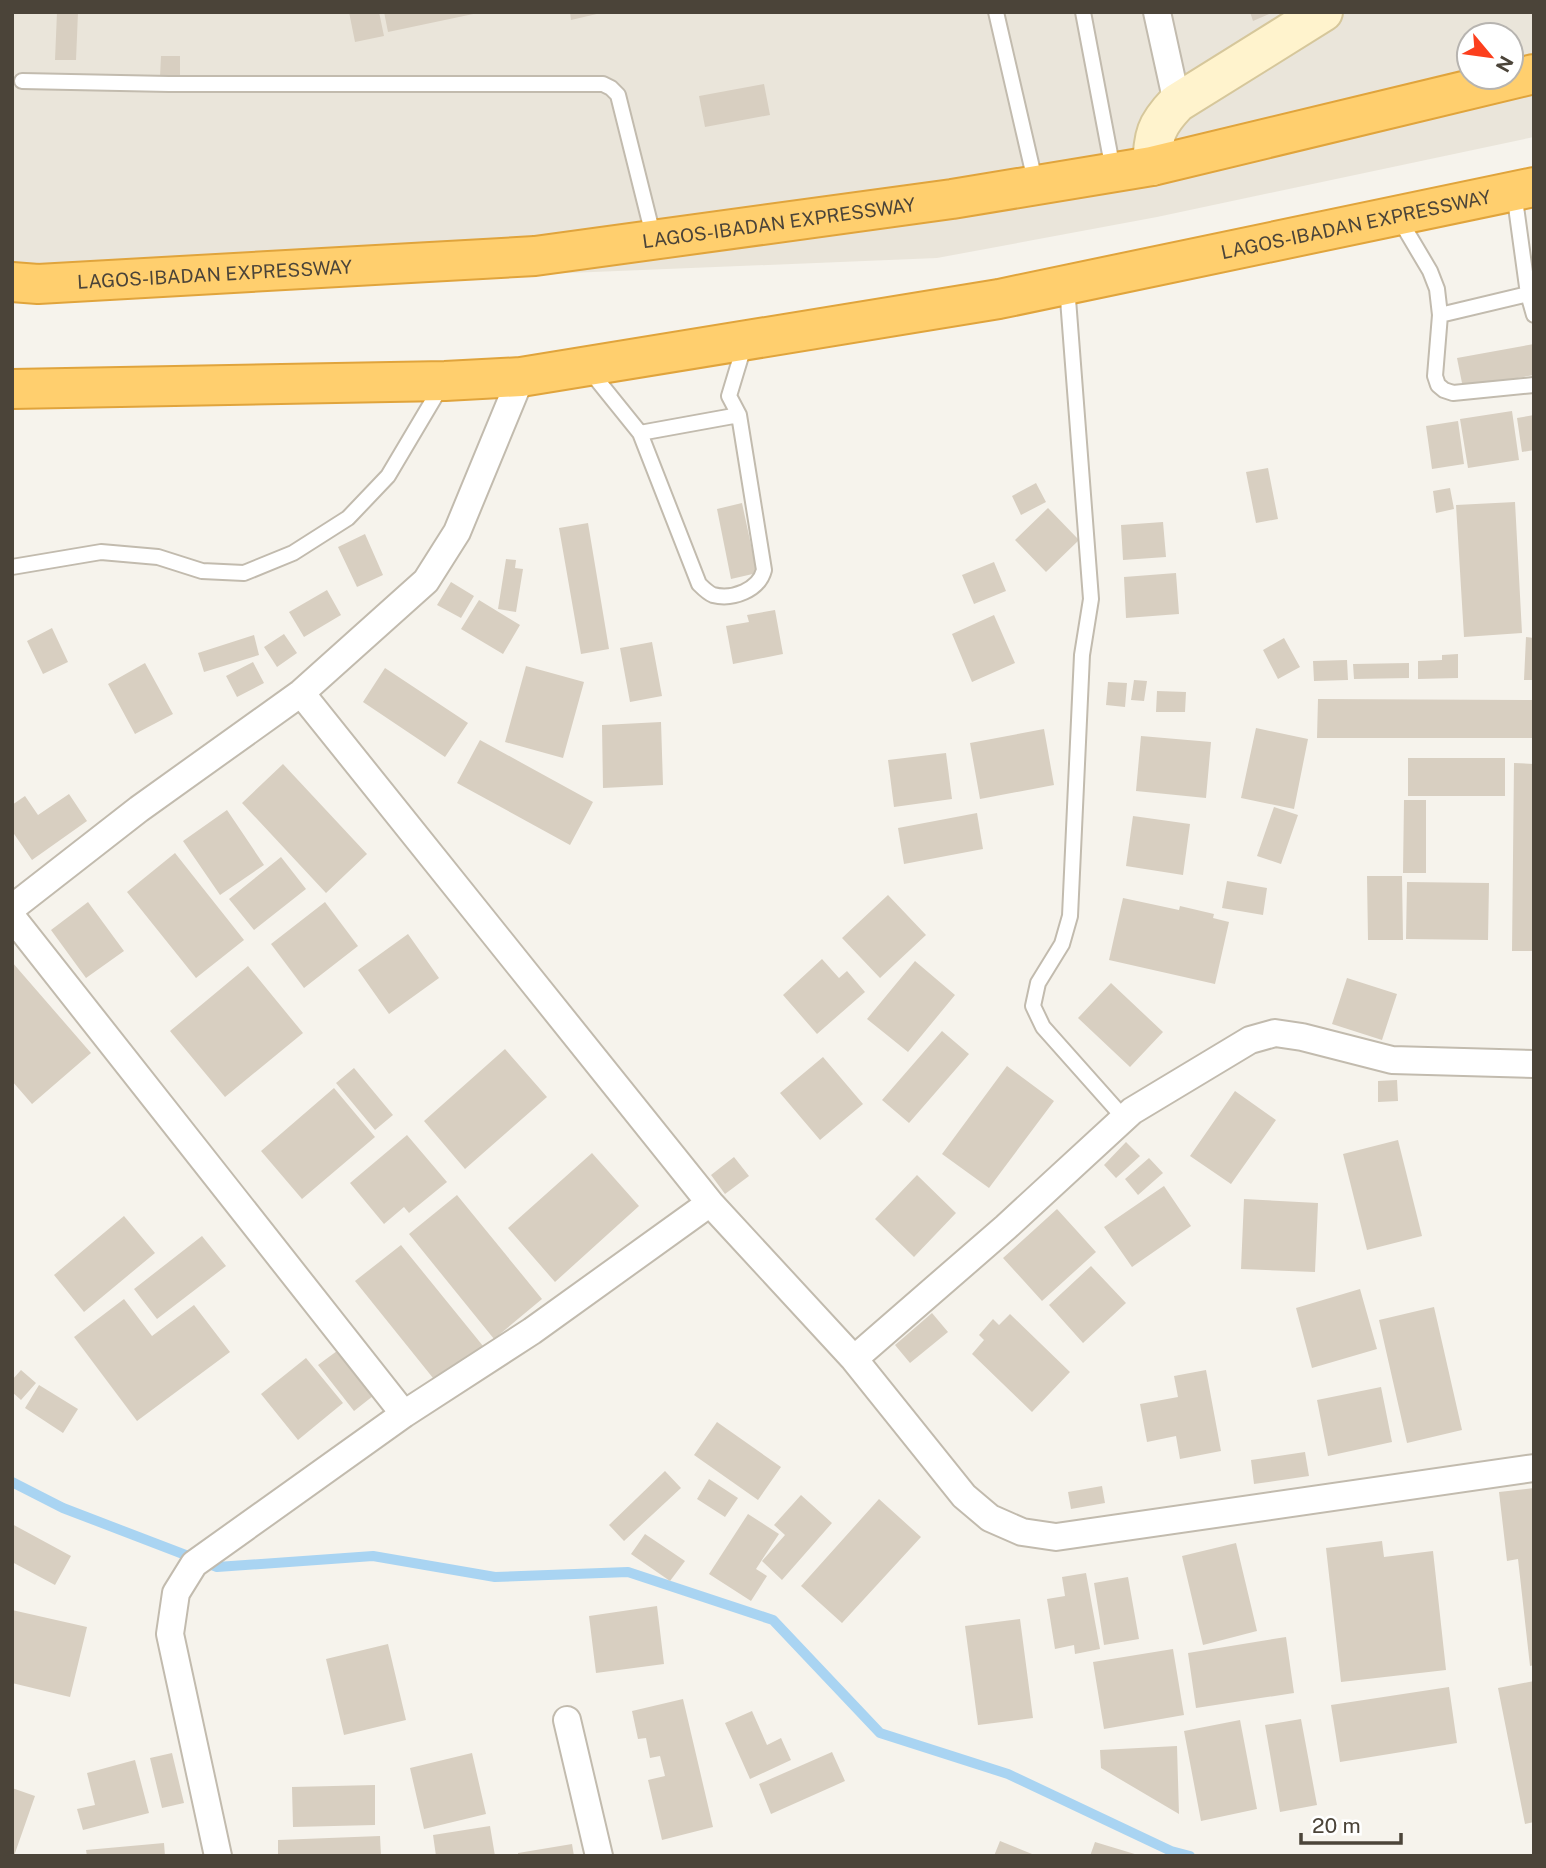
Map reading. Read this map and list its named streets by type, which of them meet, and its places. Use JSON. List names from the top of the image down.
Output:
{
  "streets": {
    "highway": ["LAGOS-IBADAN EXPRESSWAY"]
  },
  "scale_bar": "20 m",
  "north": "bottom right"
}
